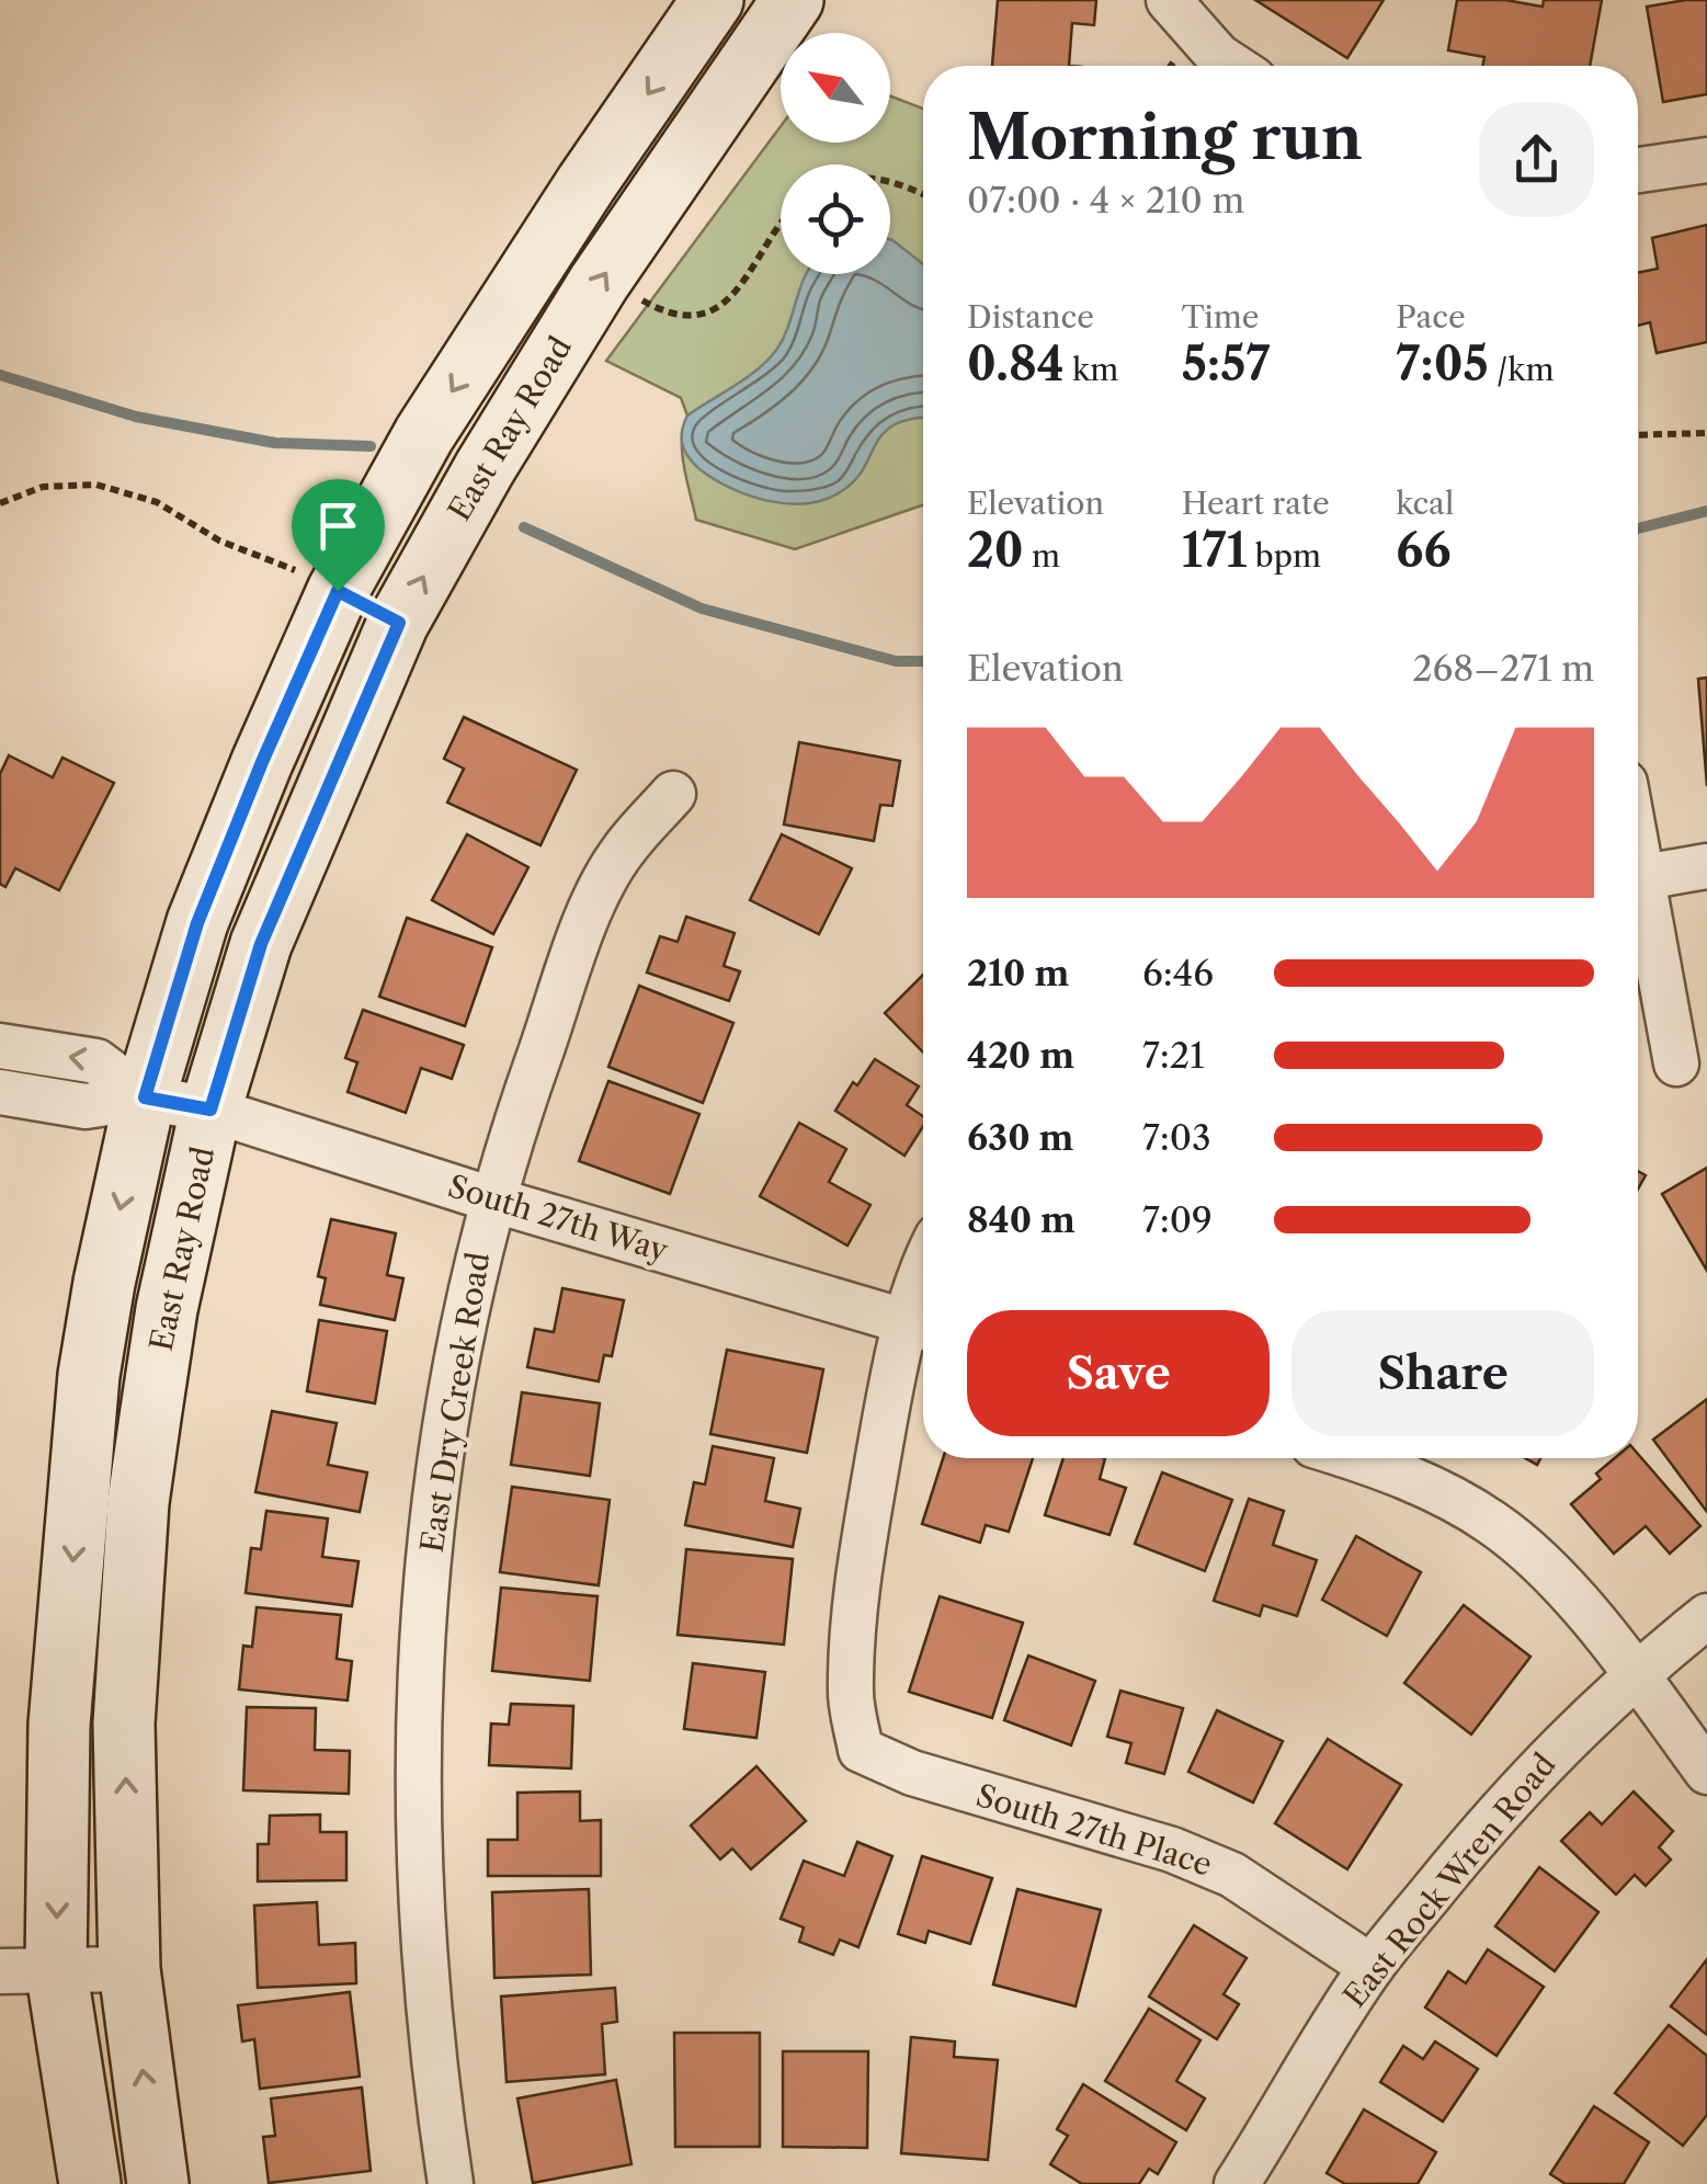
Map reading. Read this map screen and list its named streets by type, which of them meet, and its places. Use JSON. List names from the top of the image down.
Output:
{
  "streets": {
    "main road": ["East Ray Road"],
    "street": [
      "South 27th Way",
      "East Dry Creek Road",
      "South 27th Place",
      "East Rock Wren Road"
    ]
  },
  "crossings": [
    ["East Ray Road", "South 27th Way"],
    ["South 27th Way", "East Dry Creek Road"],
    ["South 27th Way", "South 27th Place"],
    ["South 27th Place", "East Rock Wren Road"]
  ],
  "north": "top left",
  "page": {
    "heading": ["Morning run", "07:00 · 4 × 210 m"],
    "stats": [
      ["Distance", "0.84 km"],
      ["Time", "5:57"],
      ["Pace", "7:05 /km"],
      ["Elevation", "20 m"],
      ["Heart rate", "171 bpm"],
      ["kcal", "66"]
    ],
    "chart": ["Elevation", "268–271 m"],
    "list": [
      {
        "name": "210 m",
        "note": "6:46"
      },
      {
        "name": "420 m",
        "note": "7:21"
      },
      {
        "name": "630 m",
        "note": "7:03"
      },
      {
        "name": "840 m",
        "note": "7:09"
      }
    ],
    "buttons": ["Save", "Share"]
  }
}
